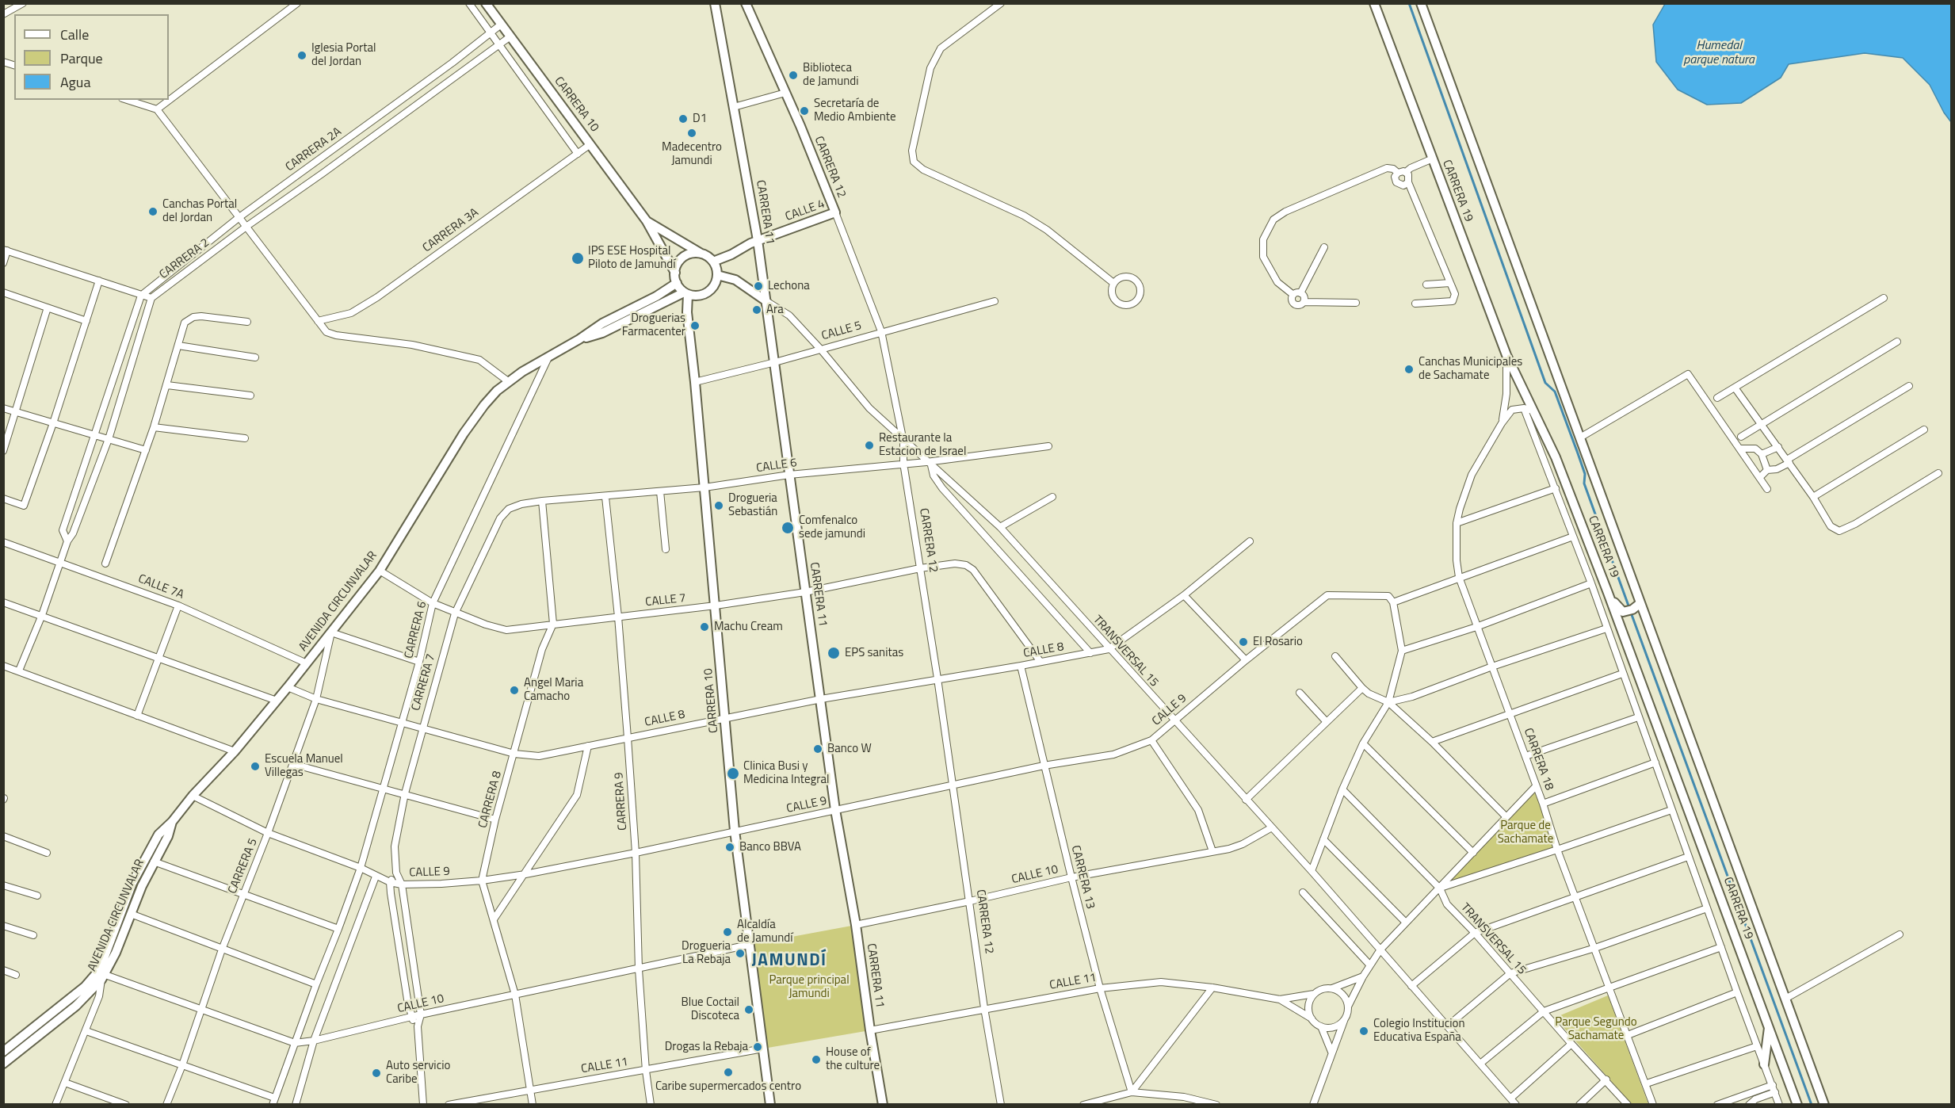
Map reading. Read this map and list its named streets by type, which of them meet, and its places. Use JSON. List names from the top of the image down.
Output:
{
  "streets": {
    "main road": [
      "CARRERA 10",
      "CARRERA 12",
      "CARRERA 19",
      "CALLE 4",
      "CARRERA 11",
      "AVENIDA CIRCUNVALAR"
    ],
    "street": [
      "CARRERA 2A",
      "CARRERA 3A",
      "CARRERA 2",
      "CALLE 5",
      "CALLE 6",
      "CALLE 7A",
      "CALLE 7",
      "CARRERA 6",
      "CALLE 8",
      "TRANSVERSAL 15",
      "CARRERA 7",
      "CALLE 9",
      "CARRERA 18",
      "CARRERA 8",
      "CARRERA 9",
      "CARRERA 5",
      "CALLE 10",
      "CARRERA 13",
      "CALLE 11"
    ]
  },
  "crossings": [
    ["CARRERA 10", "CARRERA 2A"],
    ["CARRERA 10", "CALLE 4"],
    ["CARRERA 10", "CARRERA 3A"],
    ["CARRERA 10", "CARRERA 2"],
    ["CARRERA 10", "CALLE 5"],
    ["CARRERA 10", "CALLE 6"],
    ["CARRERA 10", "CALLE 7"],
    ["CARRERA 10", "AVENIDA CIRCUNVALAR"],
    ["CARRERA 10", "CALLE 8"],
    ["CARRERA 10", "CALLE 9"],
    ["CARRERA 10", "CALLE 10"],
    ["CARRERA 10", "CALLE 11"],
    ["CARRERA 12", "CALLE 4"],
    ["CARRERA 12", "CALLE 5"],
    ["CARRERA 12", "CALLE 6"],
    ["CARRERA 12", "CALLE 7"],
    ["CARRERA 12", "CALLE 8"],
    ["CARRERA 12", "TRANSVERSAL 15"],
    ["CARRERA 12", "CALLE 9"],
    ["CARRERA 12", "CALLE 10"],
    ["CARRERA 12", "CALLE 11"],
    ["CARRERA 19", "CARRERA 18"],
    ["CALLE 4", "CARRERA 11"],
    ["CALLE 4", "AVENIDA CIRCUNVALAR"],
    ["CARRERA 11", "CALLE 5"],
    ["CARRERA 11", "CALLE 6"],
    ["CARRERA 11", "CALLE 7"],
    ["CARRERA 11", "CALLE 8"],
    ["CARRERA 11", "CALLE 9"],
    ["CARRERA 11", "CALLE 10"],
    ["CARRERA 11", "CALLE 11"],
    ["CALLE 6", "TRANSVERSAL 15"],
    ["CALLE 6", "CARRERA 7"],
    ["CALLE 6", "CARRERA 8"],
    ["CALLE 6", "CARRERA 9"],
    ["CALLE 7A", "AVENIDA CIRCUNVALAR"],
    ["CALLE 7", "AVENIDA CIRCUNVALAR"],
    ["CALLE 7", "CARRERA 6"],
    ["CALLE 7", "CALLE 8"],
    ["CALLE 7", "CARRERA 7"],
    ["CALLE 7", "CARRERA 8"],
    ["CALLE 7", "CARRERA 9"],
    ["AVENIDA CIRCUNVALAR", "CARRERA 6"],
    ["AVENIDA CIRCUNVALAR", "CALLE 8"],
    ["AVENIDA CIRCUNVALAR", "CALLE 9"],
    ["AVENIDA CIRCUNVALAR", "CARRERA 5"],
    ["AVENIDA CIRCUNVALAR", "CALLE 10"],
    ["CARRERA 6", "CALLE 8"],
    ["CARRERA 6", "CALLE 9"],
    ["CARRERA 6", "CALLE 10"],
    ["CALLE 8", "TRANSVERSAL 15"],
    ["CALLE 8", "CARRERA 7"],
    ["CALLE 8", "CARRERA 8"],
    ["CALLE 8", "CARRERA 9"],
    ["CALLE 8", "CARRERA 5"],
    ["CALLE 8", "CARRERA 13"],
    ["TRANSVERSAL 15", "CALLE 9"],
    ["TRANSVERSAL 15", "CALLE 10"],
    ["CARRERA 7", "CALLE 9"],
    ["CARRERA 7", "CALLE 10"],
    ["CALLE 9", "CARRERA 8"],
    ["CALLE 9", "CARRERA 9"],
    ["CALLE 9", "CARRERA 5"],
    ["CALLE 9", "CARRERA 13"],
    ["CARRERA 8", "CALLE 10"],
    ["CARRERA 8", "CALLE 11"],
    ["CARRERA 9", "CALLE 10"],
    ["CARRERA 9", "CALLE 11"],
    ["CARRERA 5", "CALLE 10"],
    ["CALLE 10", "CARRERA 13"],
    ["CARRERA 13", "CALLE 11"]
  ],
  "districts": ["JAMUNDÍ"],
  "water": ["Humedal parque natura"],
  "parks": ["Parque de Sachamate", "Parque principal Jamundi", "Parque Segundo Sachamate"],
  "places": [
    "Iglesia Portal del Jordan",
    "Biblioteca de Jamundi",
    "Secretaría de Medio Ambiente",
    "D1",
    "Madecentro Jamundi",
    "Canchas Portal del Jordan",
    "IPS ESE Hospital Piloto de Jamundí",
    "Lechona",
    "Ara",
    "Droguerias Farmacenter",
    "Canchas Municipales de Sachamate",
    "Restaurante la Estacion de Israel",
    "Drogueria Sebastián",
    "Comfenalco sede jamundi",
    "Machu Cream",
    "El Rosario",
    "EPS sanitas",
    "Angel Maria Camacho",
    "Banco W",
    "Escuela Manuel Villegas",
    "Clinica Busi y Medicina Integral",
    "Banco BBVA",
    "Alcaldía de Jamundí",
    "Drogueria La Rebaja",
    "Blue Coctail Discoteca",
    "Colegio Institucion Educativa España",
    "Drogas la Rebaja",
    "House of the culture",
    "Caribe supermercados centro",
    "Auto servicio Caribe"
  ],
  "legend": ["Calle", "Parque", "Agua"]
}
